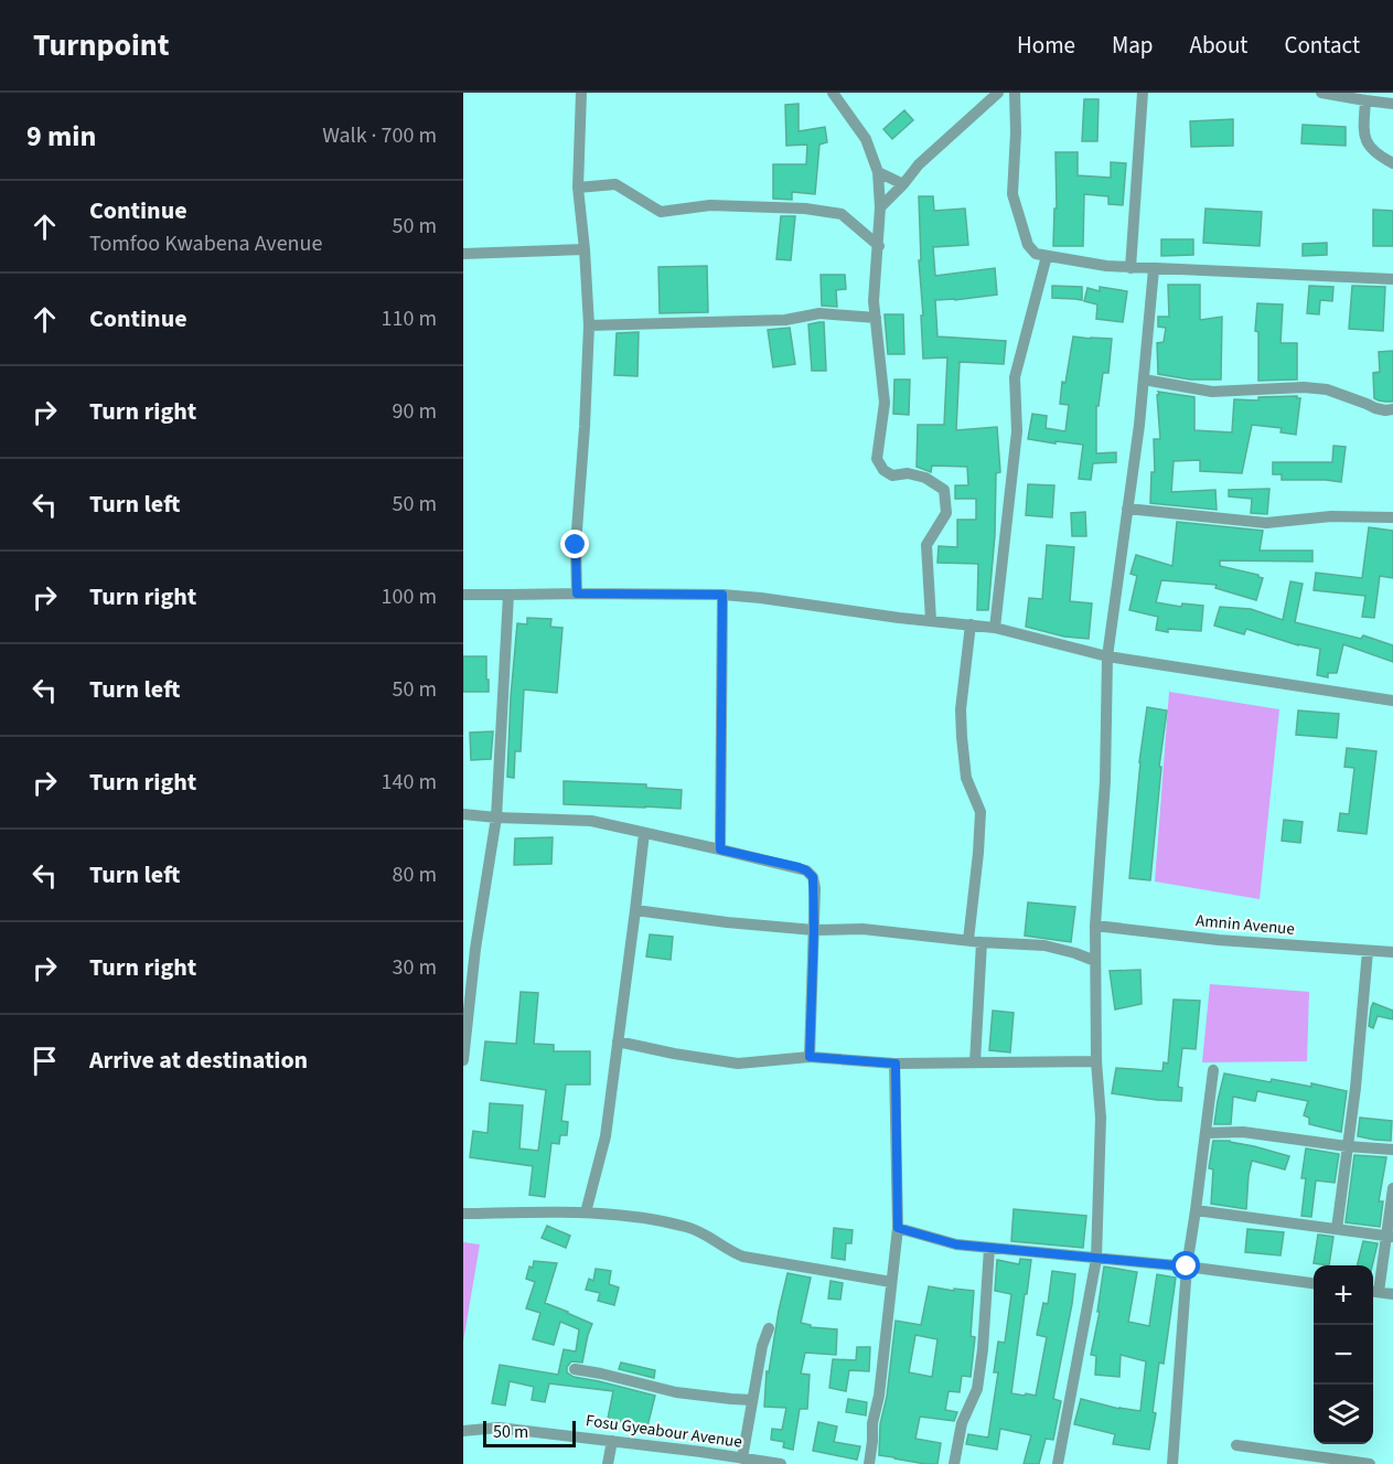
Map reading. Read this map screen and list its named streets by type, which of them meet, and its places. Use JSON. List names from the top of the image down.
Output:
{
  "streets": {
    "street": ["Amnin Avenue", "Fosu Gyeabour Avenue"]
  },
  "scale_bar": "50 m",
  "page": {
    "header": "Turnpoint",
    "nav": [
      "Home",
      "Map",
      "About",
      "Contact"
    ],
    "heading": ["9 min", "Walk · 700 m"],
    "list": [
      ["Continue", "Tomfoo Kwabena Avenue", "50 m"],
      ["Continue", "110 m"],
      ["Turn right", "90 m"],
      ["Turn left", "50 m"],
      ["Turn right", "100 m"],
      ["Turn left", "50 m"],
      ["Turn right", "140 m"],
      ["Turn left", "80 m"],
      ["Turn right", "30 m"],
      "Arrive at destination"
    ],
    "map_buttons": ["+", "−"],
    "scale": "50 m"
  }
}
